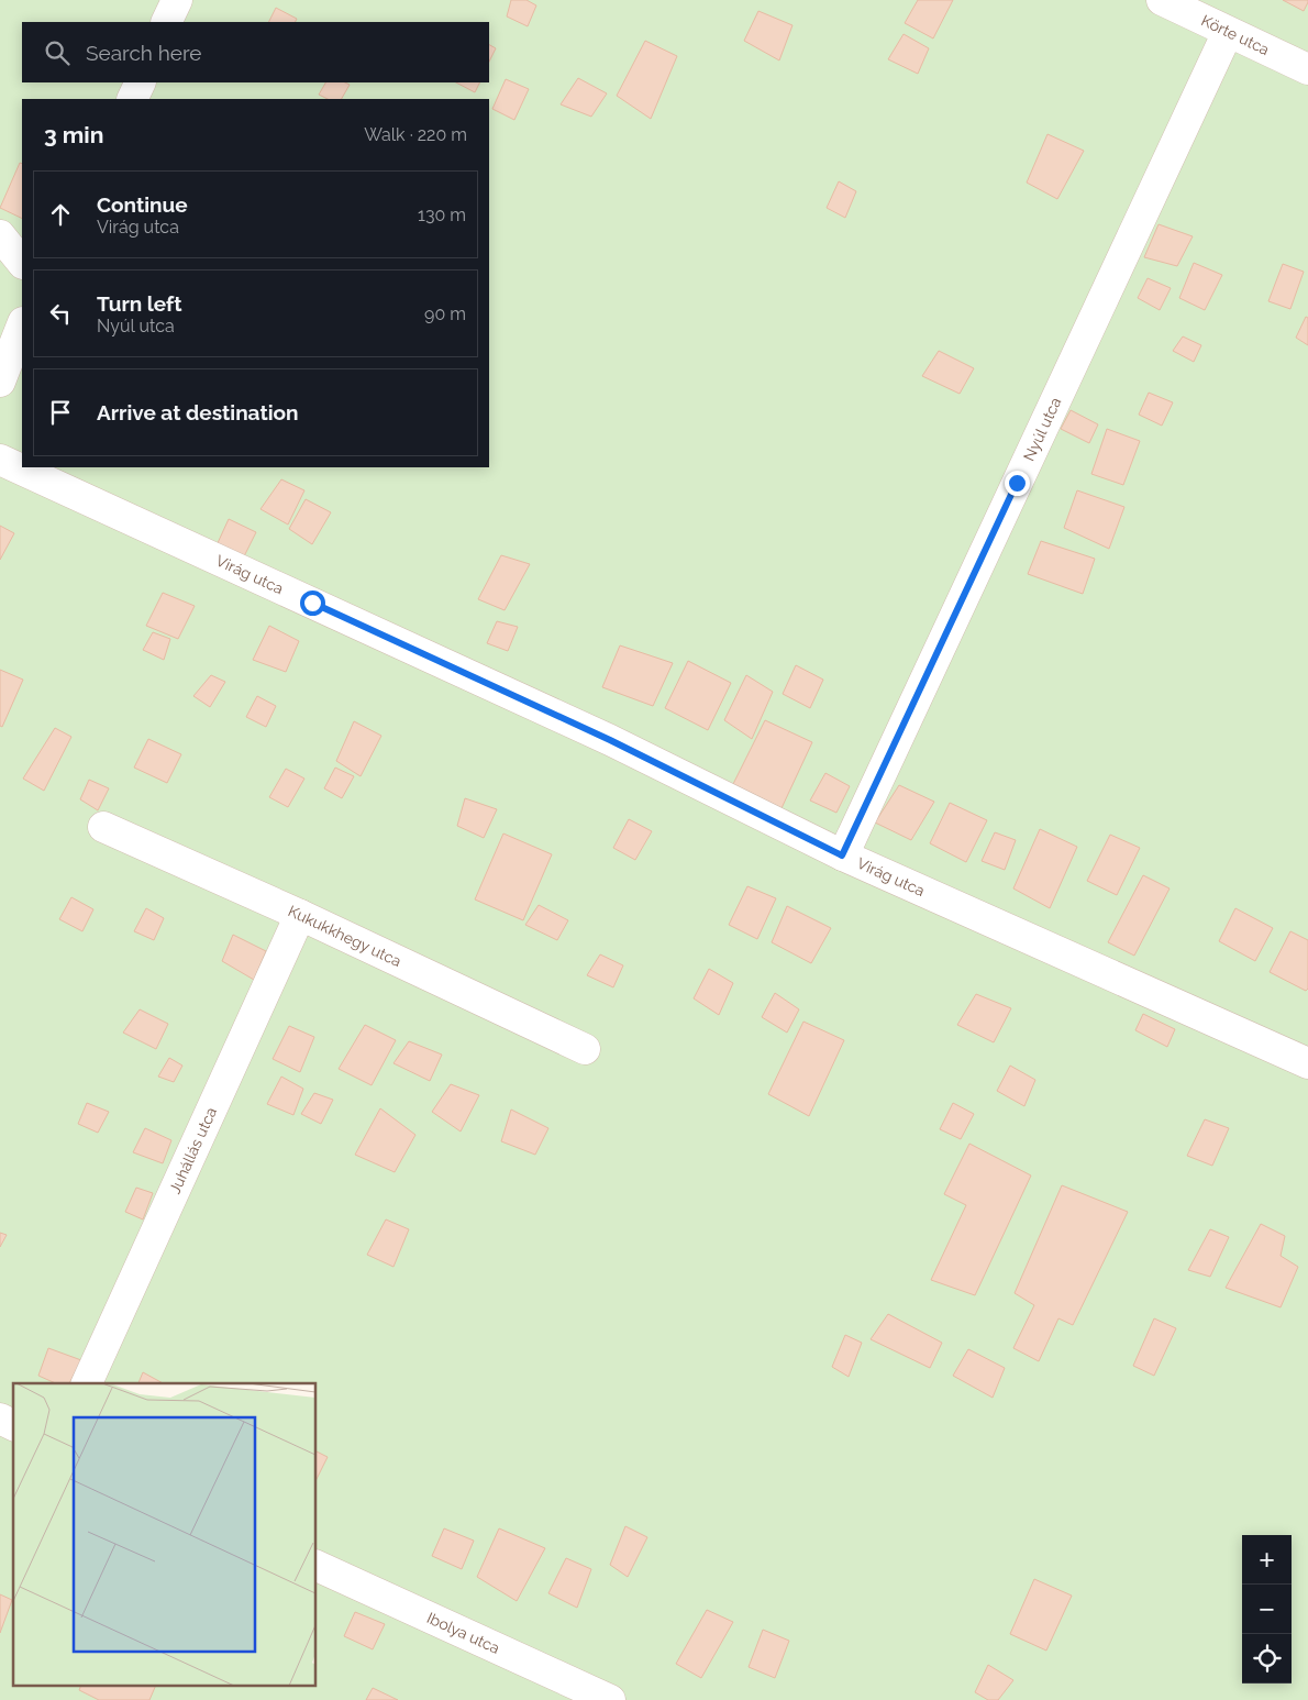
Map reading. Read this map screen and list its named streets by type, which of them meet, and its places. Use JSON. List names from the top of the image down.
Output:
{
  "streets": {
    "street": [
      "Körte utca",
      "Nyúl utca",
      "Virág utca",
      "Kukukkhegy utca",
      "Juhállás utca",
      "Ibolya utca"
    ]
  },
  "crossings": [
    ["Körte utca", "Nyúl utca"],
    ["Nyúl utca", "Virág utca"],
    ["Kukukkhegy utca", "Juhállás utca"]
  ],
  "page": {
    "search": "Search here",
    "heading": ["3 min", "Walk · 220 m"],
    "list": [
      ["Continue", "Virág utca", "130 m"],
      ["Turn left", "Nyúl utca", "90 m"],
      "Arrive at destination"
    ],
    "map_buttons": ["+", "−"]
  }
}
